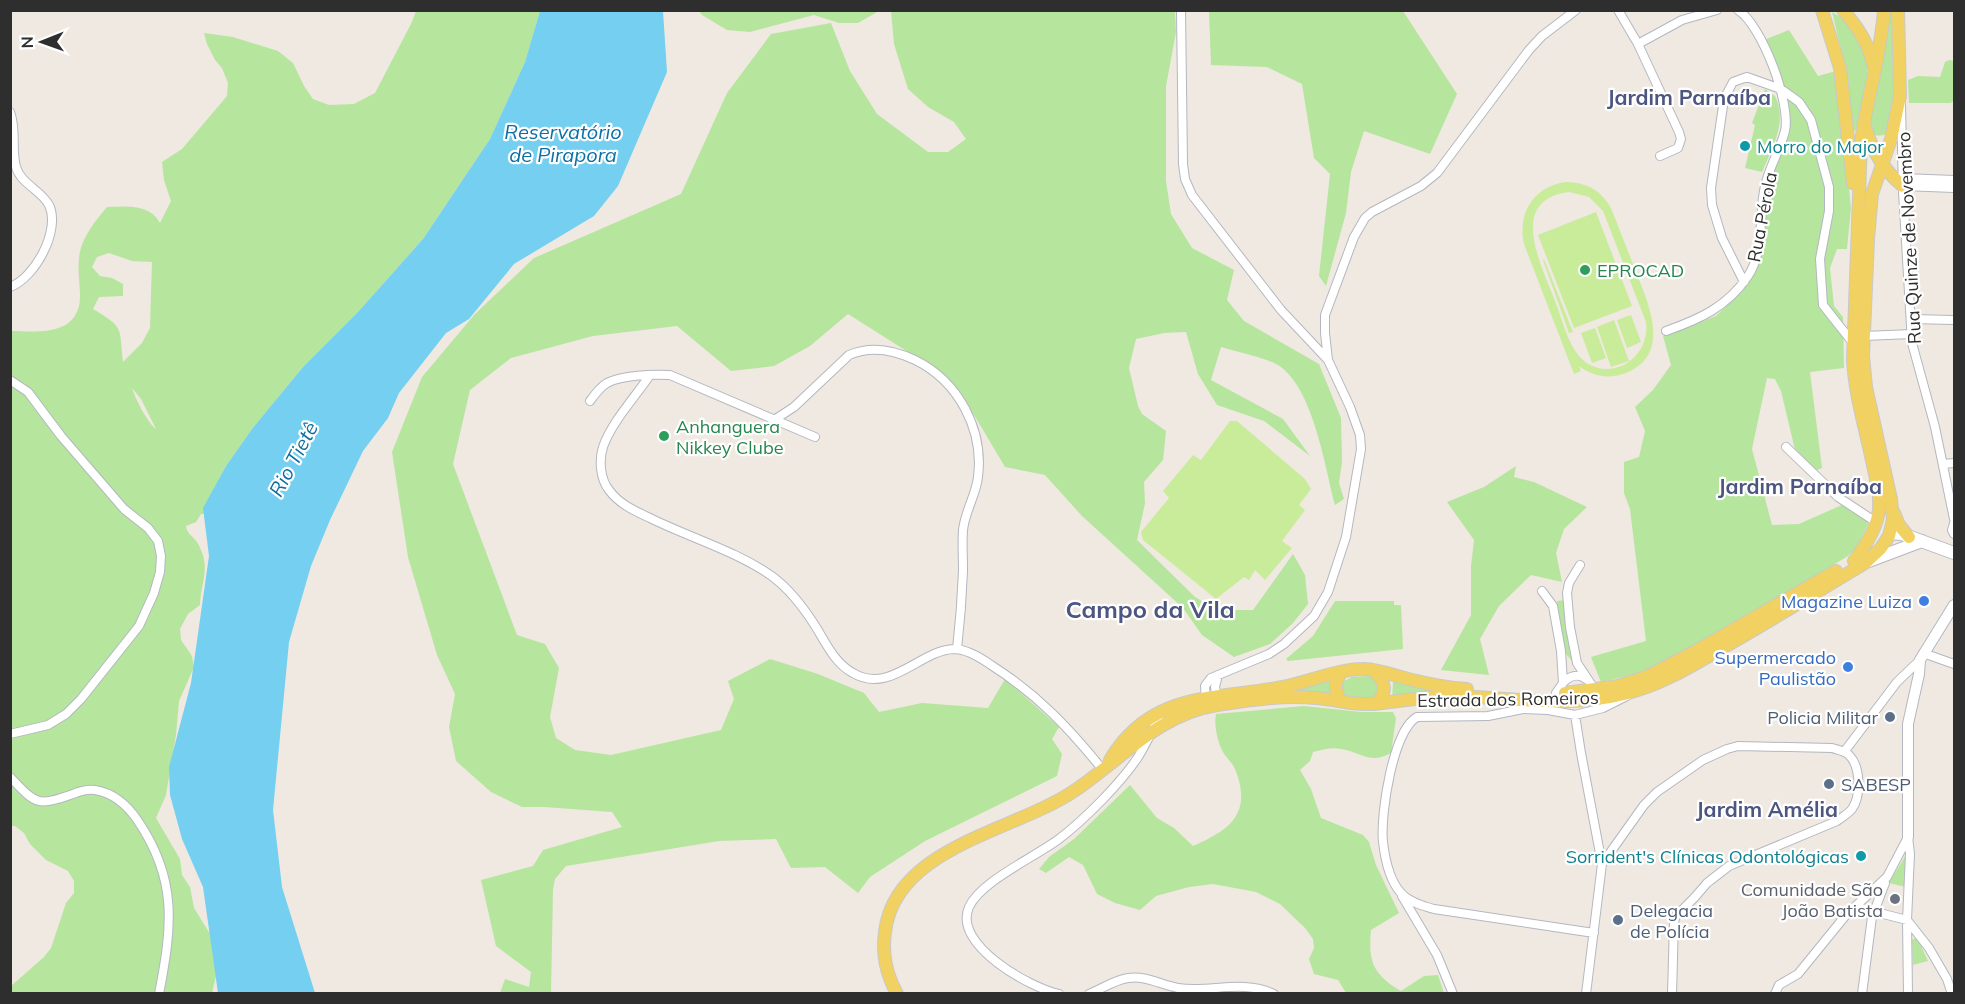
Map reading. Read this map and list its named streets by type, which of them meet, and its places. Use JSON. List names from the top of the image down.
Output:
{
  "streets": {
    "main road": ["Estrada dos Romeiros"],
    "street": ["Rua Pérola", "Rua Quinze de Novembro"]
  },
  "districts": [
    "Jardim Parnaíba",
    "Jardim Parnaíba",
    "Campo da Vila",
    "Jardim Amélia"
  ],
  "water": ["Reservatório de Pirapora", "Rio Tietê"],
  "places": [
    "Morro do Major",
    "EPROCAD",
    "Anhanguera Nikkey Clube",
    "Magazine Luiza",
    "Supermercado Paulistão",
    "Policia Militar",
    "SABESP",
    "Sorrident's Clínicas Odontológicas",
    "Comunidade São João Batista",
    "Delegacia de Polícia"
  ],
  "north": "left"
}
